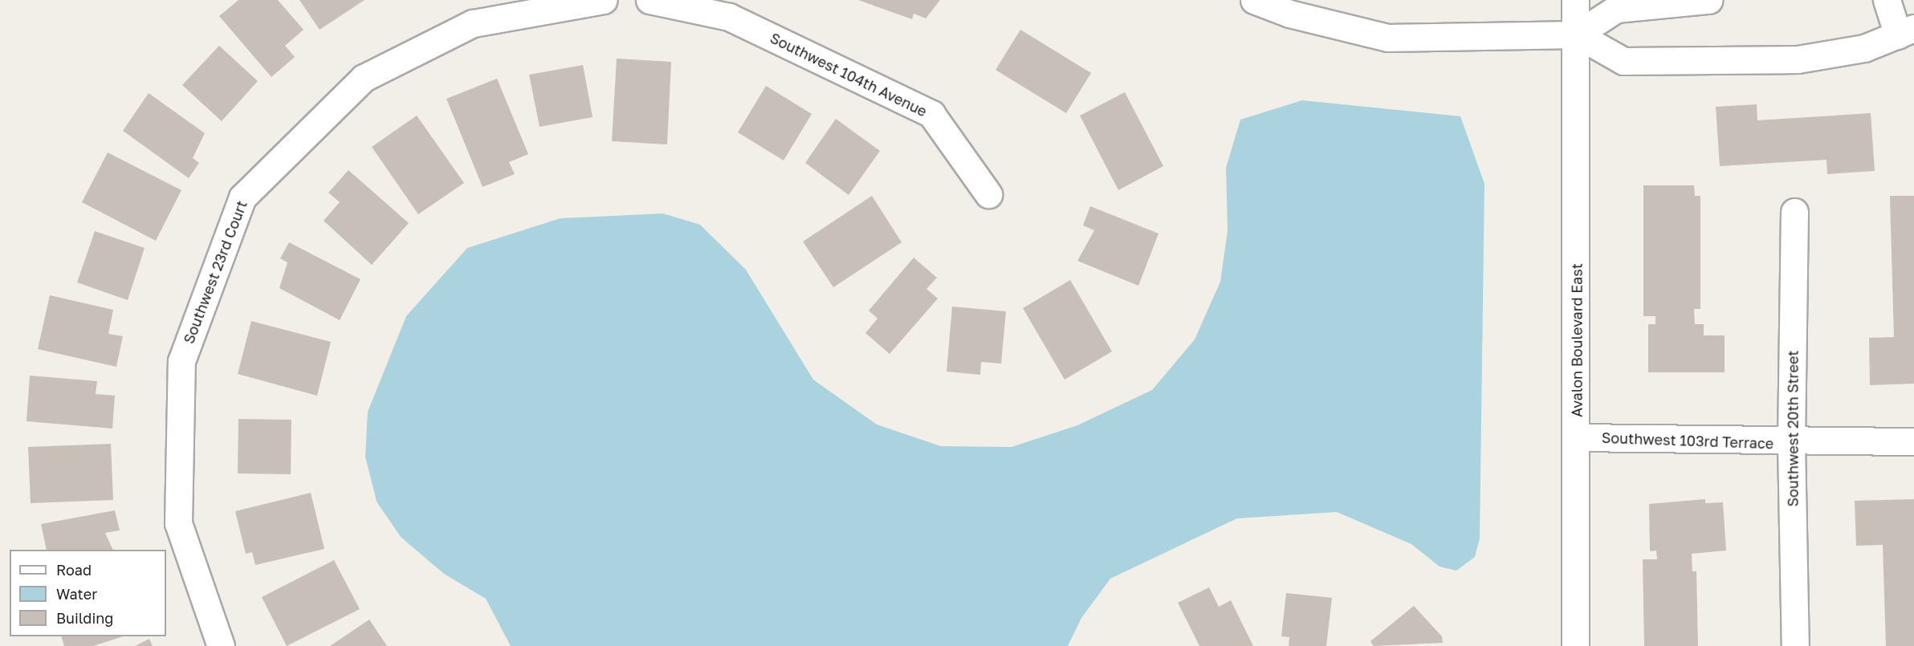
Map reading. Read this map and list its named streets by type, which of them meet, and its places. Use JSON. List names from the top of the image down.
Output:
{
  "streets": {
    "street": [
      "Southwest 104th Avenue",
      "Southwest 23rd Court",
      "Avalon Boulevard East",
      "Southwest 20th Street",
      "Southwest 103rd Terrace"
    ]
  },
  "crossings": [
    ["Avalon Boulevard East", "Southwest 103rd Terrace"],
    ["Southwest 20th Street", "Southwest 103rd Terrace"]
  ],
  "legend": ["Road", "Water", "Building"]
}
